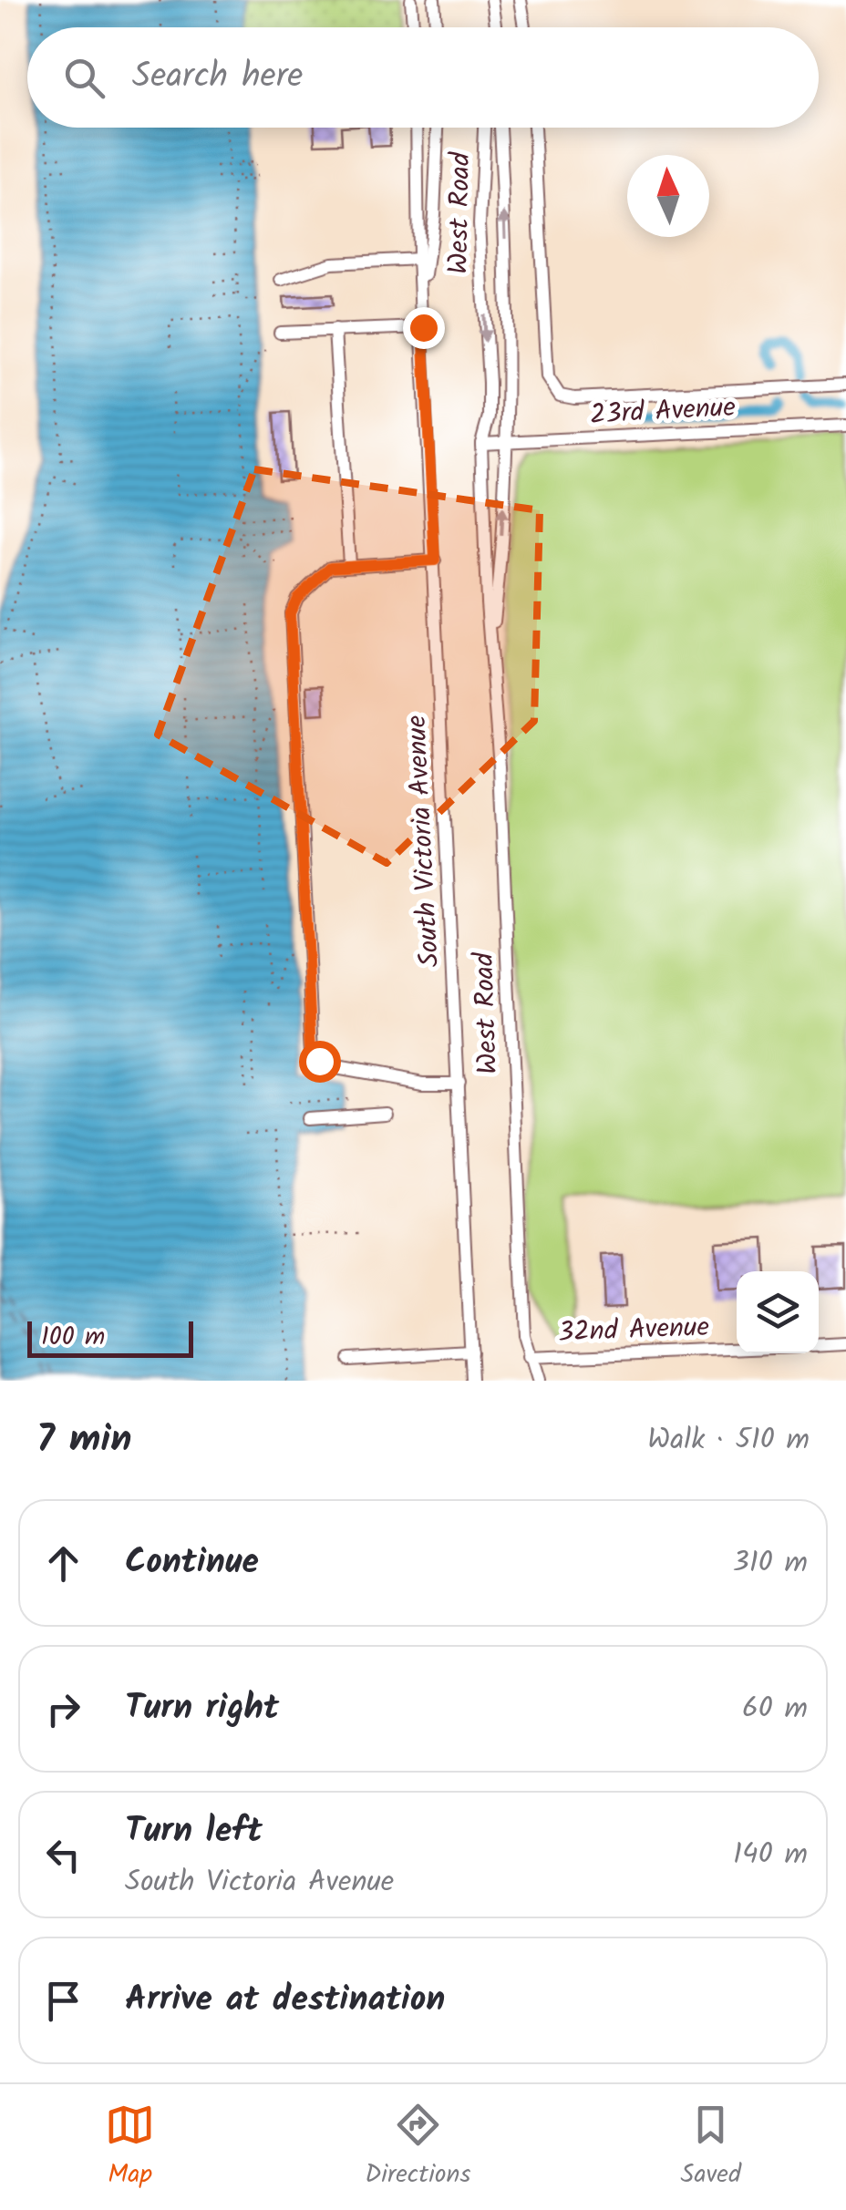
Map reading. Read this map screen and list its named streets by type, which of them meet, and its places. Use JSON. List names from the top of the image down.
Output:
{
  "streets": {
    "street": [
      "West Road",
      "23rd Avenue",
      "South Victoria Avenue",
      "32nd Avenue"
    ]
  },
  "crossings": [
    ["West Road", "23rd Avenue"],
    ["West Road", "32nd Avenue"]
  ],
  "scale_bar": "100 m",
  "north": "top",
  "page": {
    "search": "Search here",
    "scale": "100 m",
    "heading": ["7 min", "Walk · 510 m"],
    "list": [
      ["Continue", "310 m"],
      ["Turn right", "60 m"],
      ["Turn left", "South Victoria Avenue", "140 m"],
      "Arrive at destination"
    ],
    "nav": ["Map", "Directions", "Saved"]
  }
}
